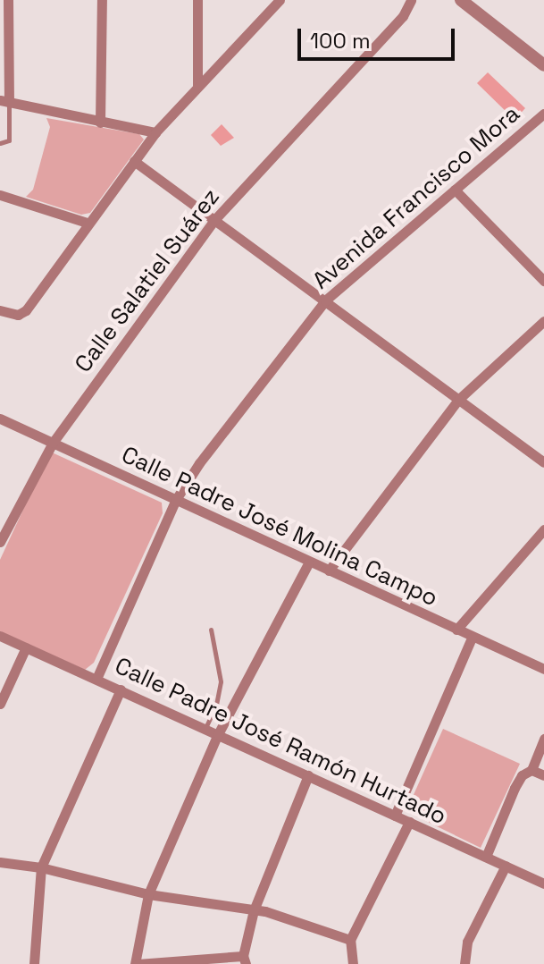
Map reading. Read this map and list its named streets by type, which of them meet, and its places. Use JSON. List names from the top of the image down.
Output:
{
  "streets": {
    "street": [
      "Avenida Francisco Mora",
      "Calle Salatiel Suárez",
      "Calle Padre José Molina Campo",
      "Calle Padre José Ramón Hurtado"
    ]
  },
  "crossings": [
    ["Avenida Francisco Mora", "Calle Padre José Molina Campo"],
    ["Avenida Francisco Mora", "Calle Padre José Ramón Hurtado"],
    ["Calle Salatiel Suárez", "Calle Padre José Molina Campo"]
  ],
  "scale_bar": "100 m"
}
